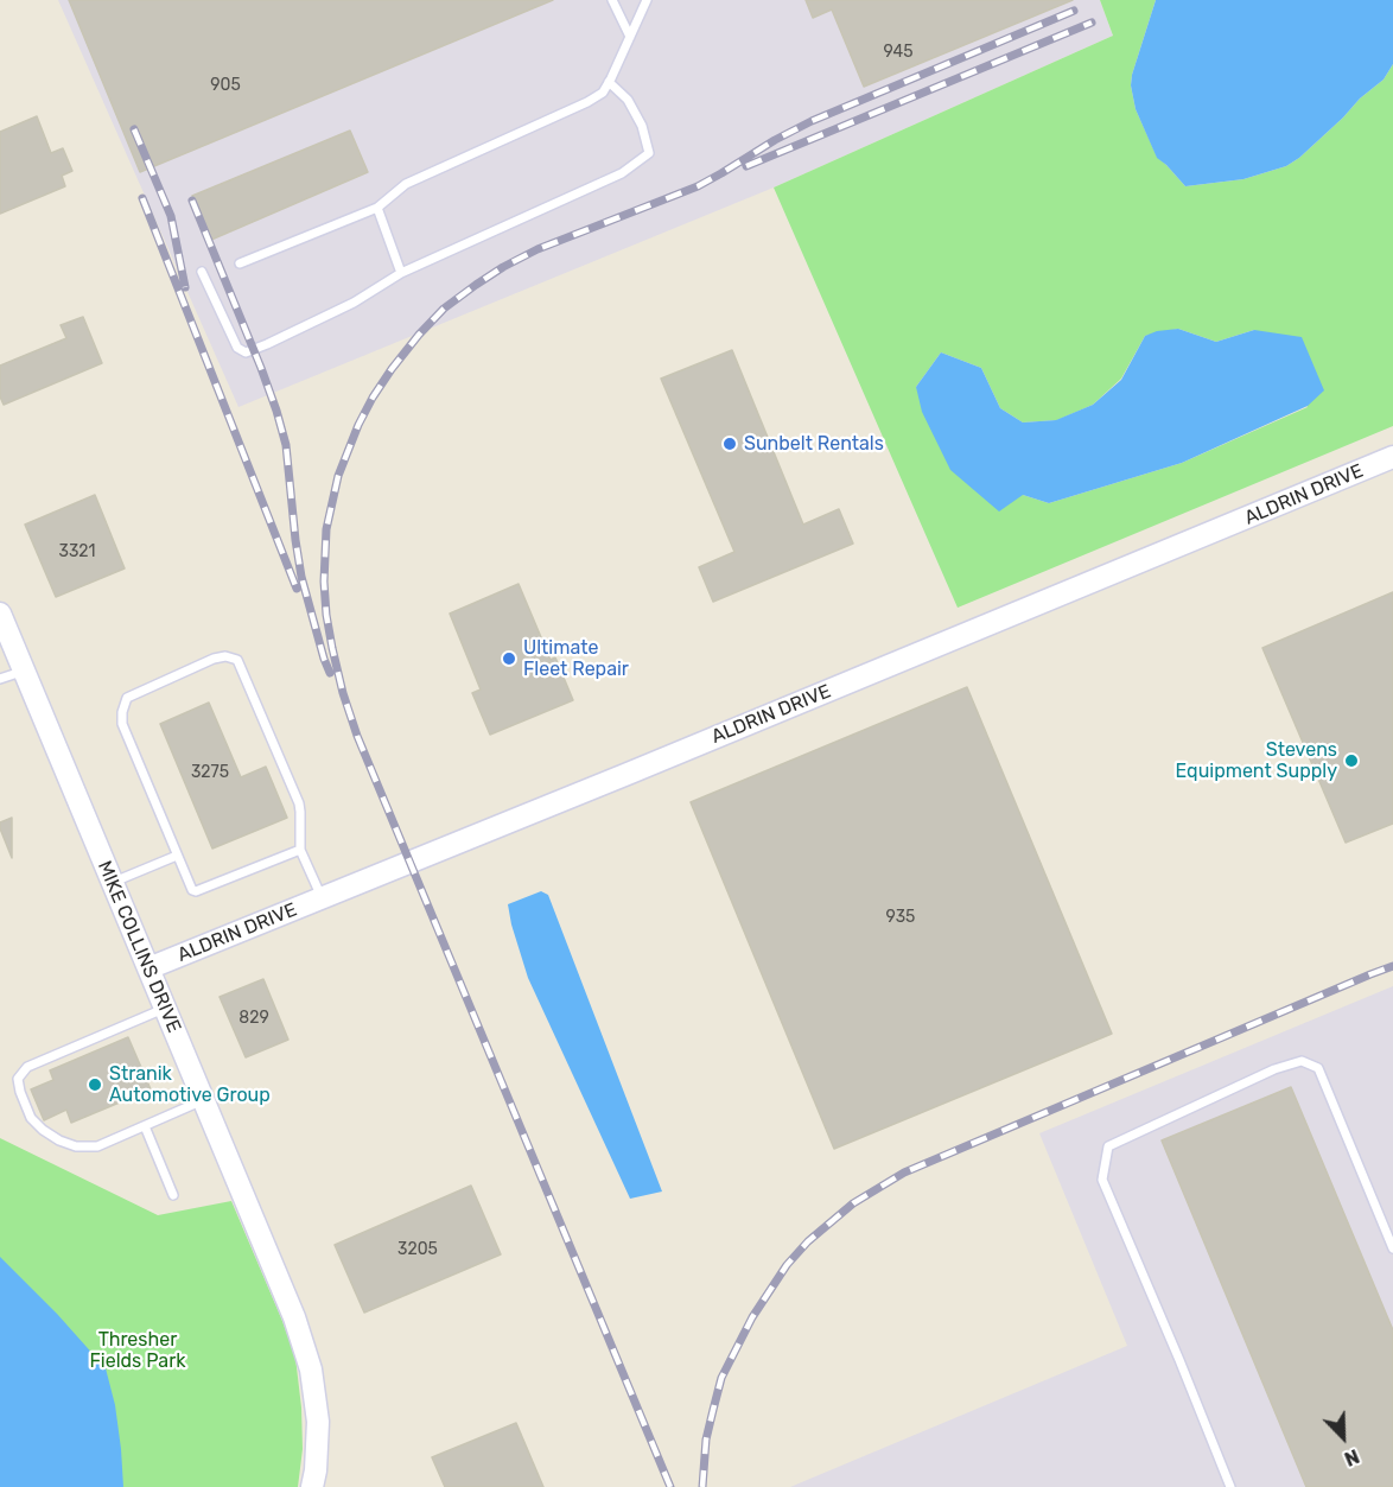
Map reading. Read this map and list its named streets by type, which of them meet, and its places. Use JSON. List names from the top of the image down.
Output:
{
  "streets": {
    "street": ["ALDRIN DRIVE", "MIKE COLLINS DRIVE"]
  },
  "crossings": [
    ["ALDRIN DRIVE", "MIKE COLLINS DRIVE"]
  ],
  "parks": ["Thresher Fields Park"],
  "places": [
    "Sunbelt Rentals",
    "Ultimate Fleet Repair",
    "Stevens Equipment Supply",
    "Stranik Automotive Group"
  ],
  "house_numbers": [
    "945",
    "905",
    "3321",
    "3275",
    "935",
    "829",
    "3205"
  ],
  "north": "bottom right"
}
